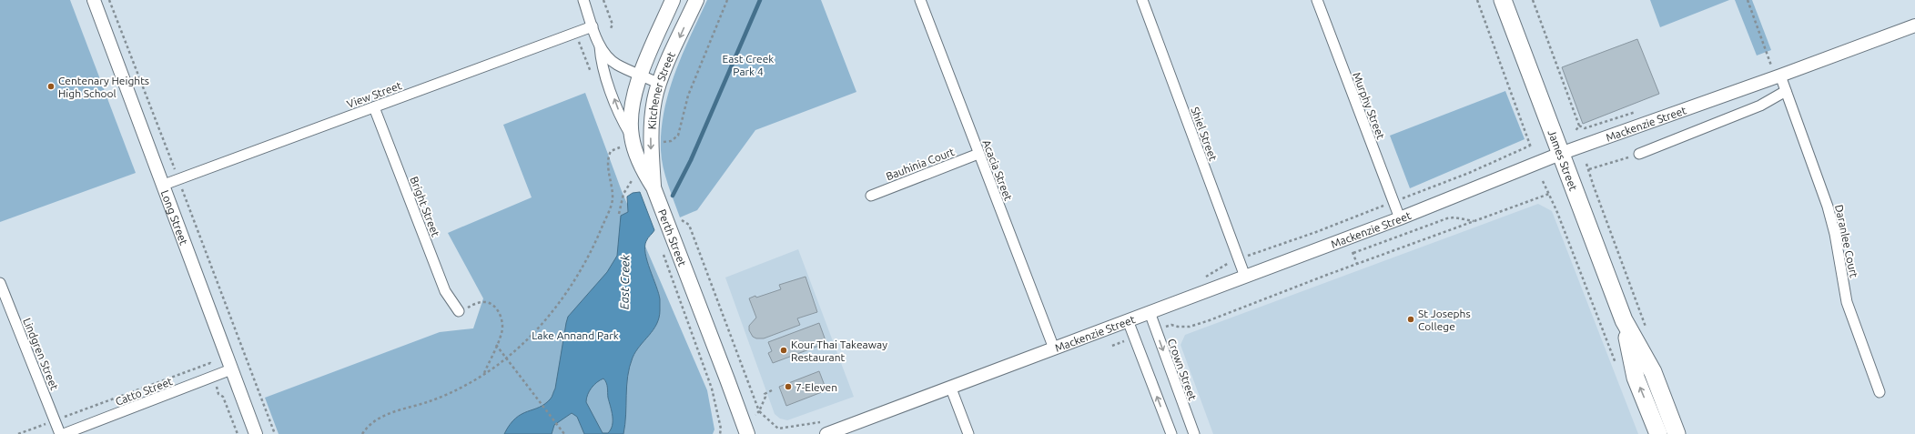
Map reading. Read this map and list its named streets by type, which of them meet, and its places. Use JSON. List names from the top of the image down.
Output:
{
  "streets": {
    "highway": ["James Street"],
    "main road": ["Kitchener Street", "Perth Street"],
    "street": [
      "View Street",
      "Murphy Street",
      "Mackenzie Street",
      "Shiel Street",
      "Bauhinia Court",
      "Acacia Street",
      "Bright Street",
      "Long Street",
      "Daranlee Court",
      "Lindgren Street",
      "Crown Street",
      "Catto Street"
    ]
  },
  "crossings": [
    ["Kitchener Street", "Perth Street"],
    ["View Street", "Bright Street"],
    ["View Street", "Long Street"],
    ["View Street", "Perth Street"],
    ["Murphy Street", "Mackenzie Street"],
    ["Mackenzie Street", "Shiel Street"],
    ["Mackenzie Street", "James Street"],
    ["Mackenzie Street", "Acacia Street"],
    ["Mackenzie Street", "Daranlee Court"],
    ["Mackenzie Street", "Crown Street"],
    ["Bauhinia Court", "Acacia Street"],
    ["Long Street", "Catto Street"]
  ],
  "water": ["East Creek"],
  "parks": ["East Creek Park 4", "Lake Annand Park"],
  "places": [
    "Centenary Heights High School",
    "St Josephs College",
    "Kour Thai Takeaway Restaurant",
    "7-Eleven"
  ]
}
